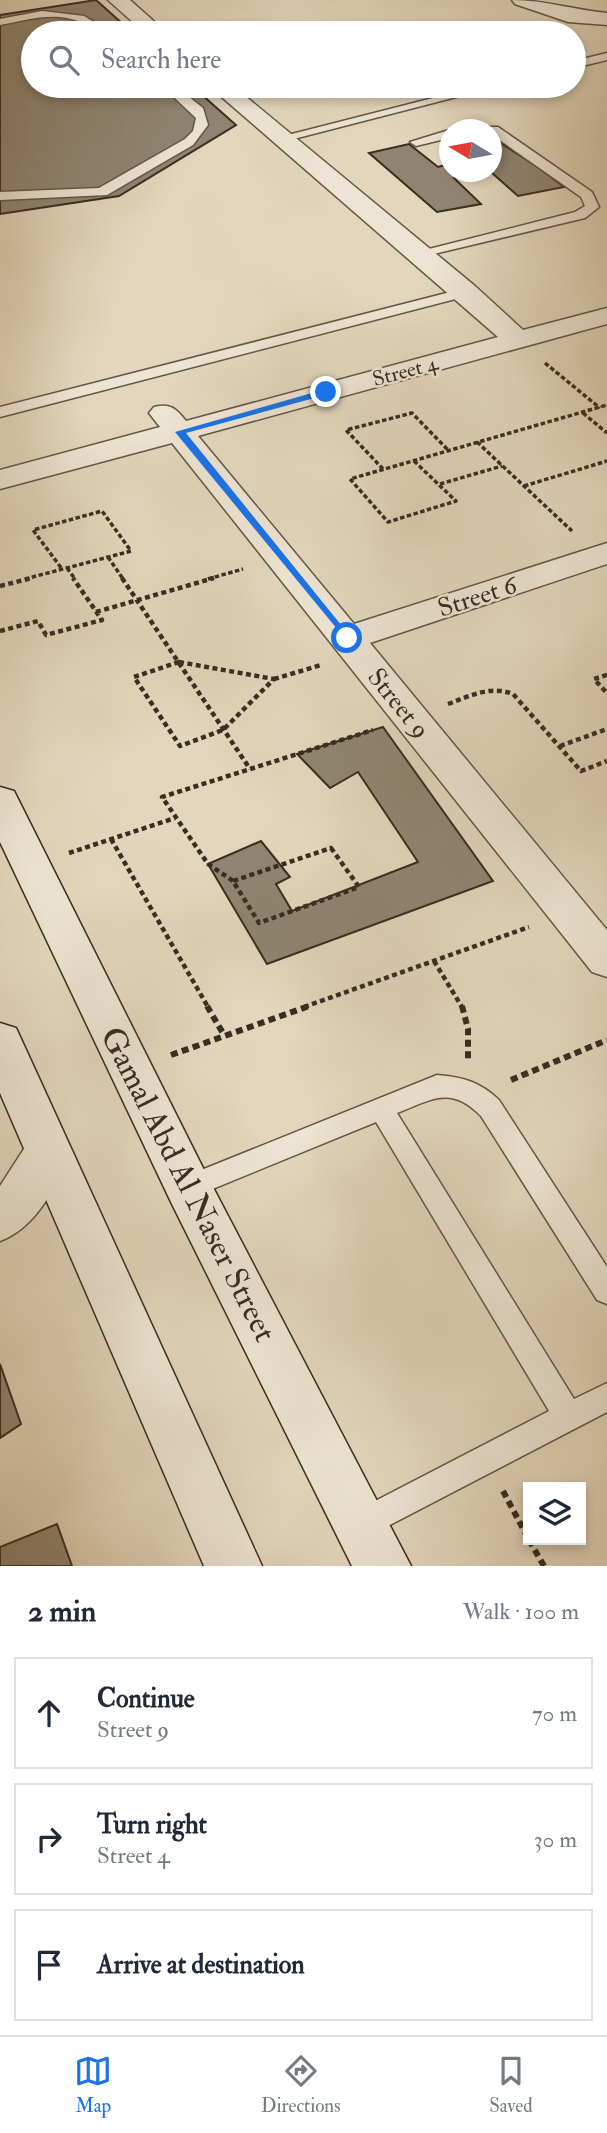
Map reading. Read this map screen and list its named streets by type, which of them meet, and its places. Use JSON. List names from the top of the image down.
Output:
{
  "streets": {
    "street": [
      "Street 4",
      "Street 6",
      "Street 9",
      "Gamal Abd Al Naser Street"
    ]
  },
  "crossings": [
    ["Street 4", "Street 9"],
    ["Street 6", "Street 9"]
  ],
  "north": "left",
  "page": {
    "search": "Search here",
    "heading": ["2 min", "Walk · 100 m"],
    "list": [
      ["Continue", "Street 9", "70 m"],
      ["Turn right", "Street 4", "30 m"],
      "Arrive at destination"
    ],
    "nav": ["Map", "Directions", "Saved"]
  }
}
